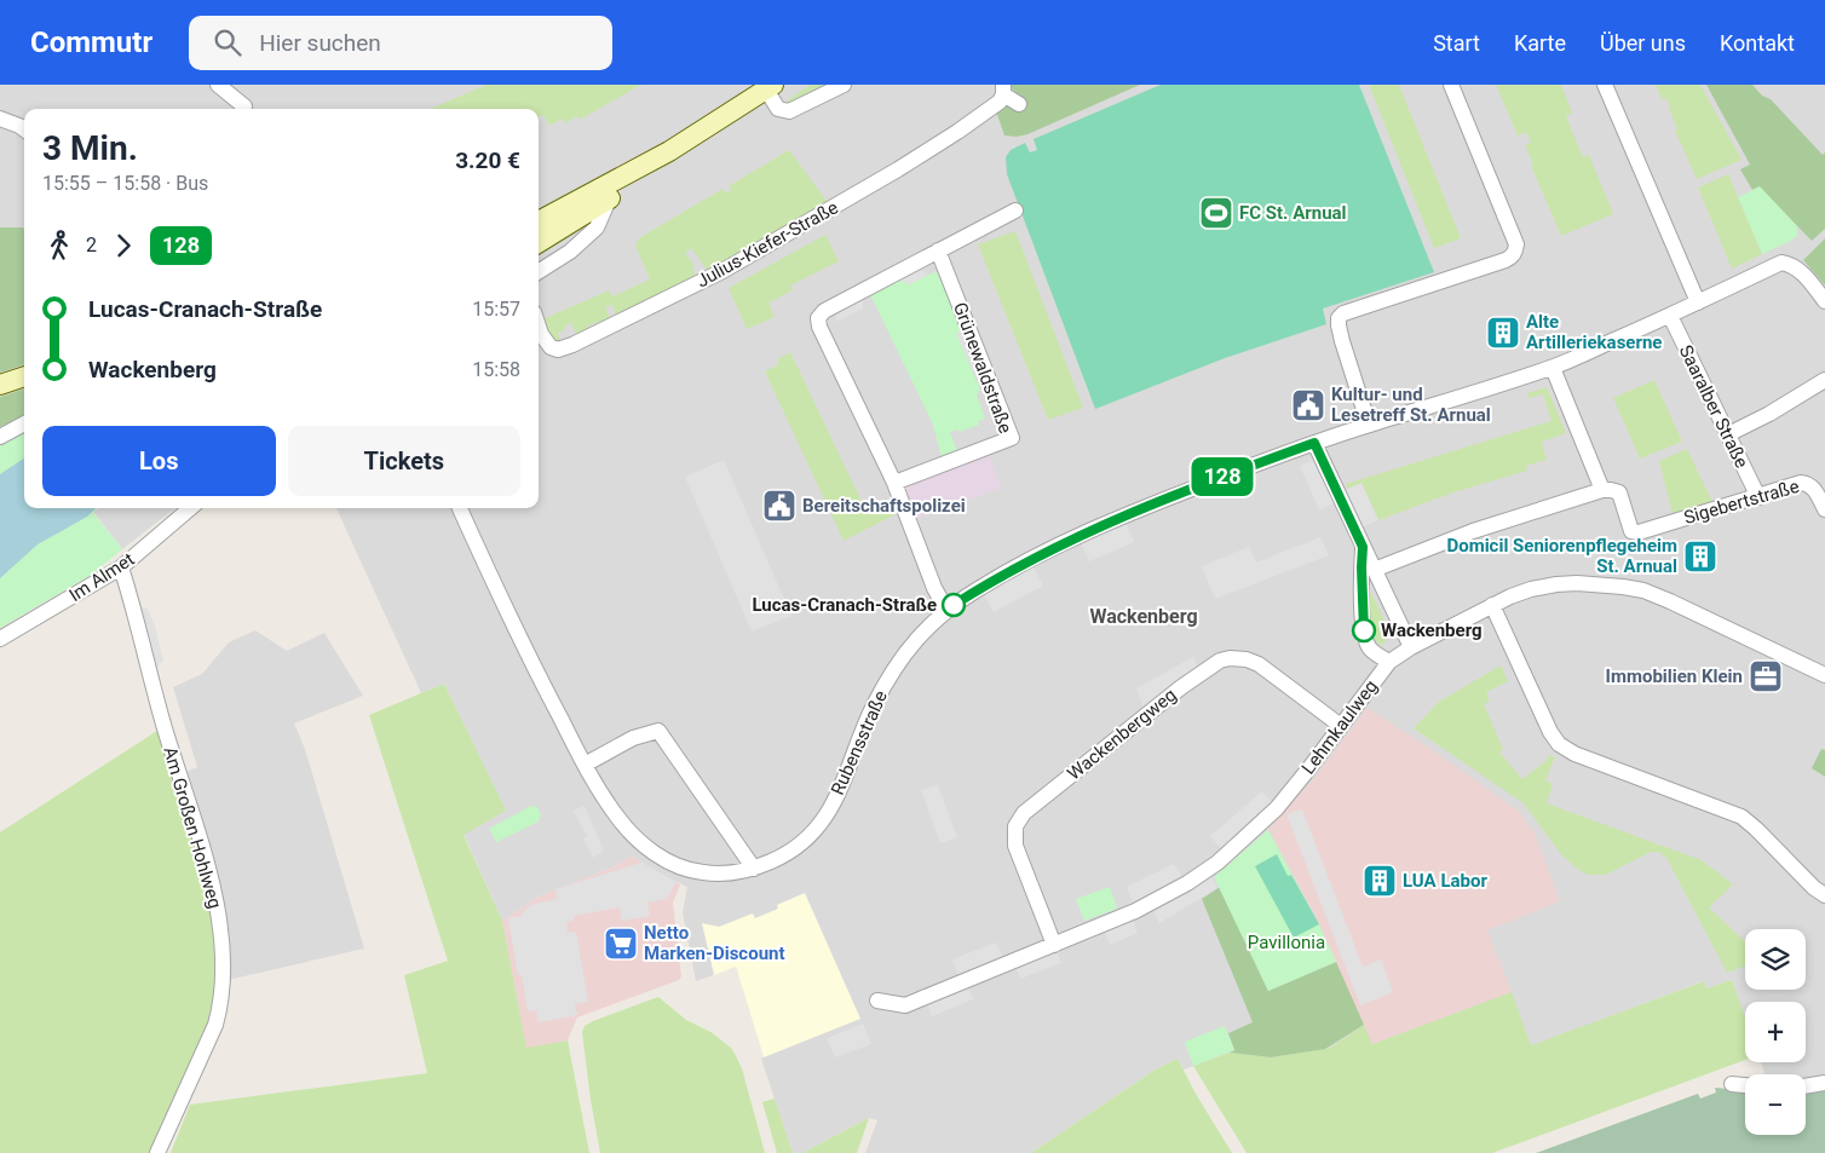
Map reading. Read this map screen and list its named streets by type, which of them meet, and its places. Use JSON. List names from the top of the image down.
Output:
{
  "streets": {
    "street": [
      "Julius-Kiefer-Straße",
      "Grünewaldstraße",
      "Saaralber Straße",
      "Sigebertstraße",
      "Im Almet",
      "Lehmkaulweg",
      "Wackenbergweg",
      "Rubensstraße",
      "Am Großen Hohlweg"
    ]
  },
  "crossings": [
    ["Saaralber Straße", "Sigebertstraße"],
    ["Saaralber Straße", "Rubensstraße"],
    ["Im Almet", "Am Großen Hohlweg"],
    ["Lehmkaulweg", "Wackenbergweg"]
  ],
  "districts": ["Wackenberg"],
  "parks": ["Pavillonia"],
  "places": {
    "sports": ["FC St. Arnual"],
    "building": ["Alte Artilleriekaserne", "Domicil Seniorenpflegeheim St. Arnual", "LUA Labor"],
    "public building": ["Kultur- und Lesetreff St. Arnual", "Bereitschaftspolizei"],
    "other": ["Lucas-Cranach-Straße", "Wackenberg"],
    "office": ["Immobilien Klein"],
    "supermarket": ["Netto Marken-Discount"]
  },
  "lines": ["bus line 128"],
  "page": {
    "header": "Commutr",
    "search": "Hier suchen",
    "nav": [
      "Start",
      "Karte",
      "Über uns",
      "Kontakt"
    ],
    "on_map": "128",
    "heading": ["3 Min.", "15:55 – 15:58 · Bus", "3.20 €"],
    "legs": ["2", "128"],
    "list": [
      {
        "name": "Lucas-Cranach-Straße",
        "value": "15:57"
      },
      {
        "name": "Wackenberg",
        "value": "15:58"
      }
    ],
    "buttons": ["Los", "Tickets"],
    "map_buttons": ["+", "−"]
  }
}
